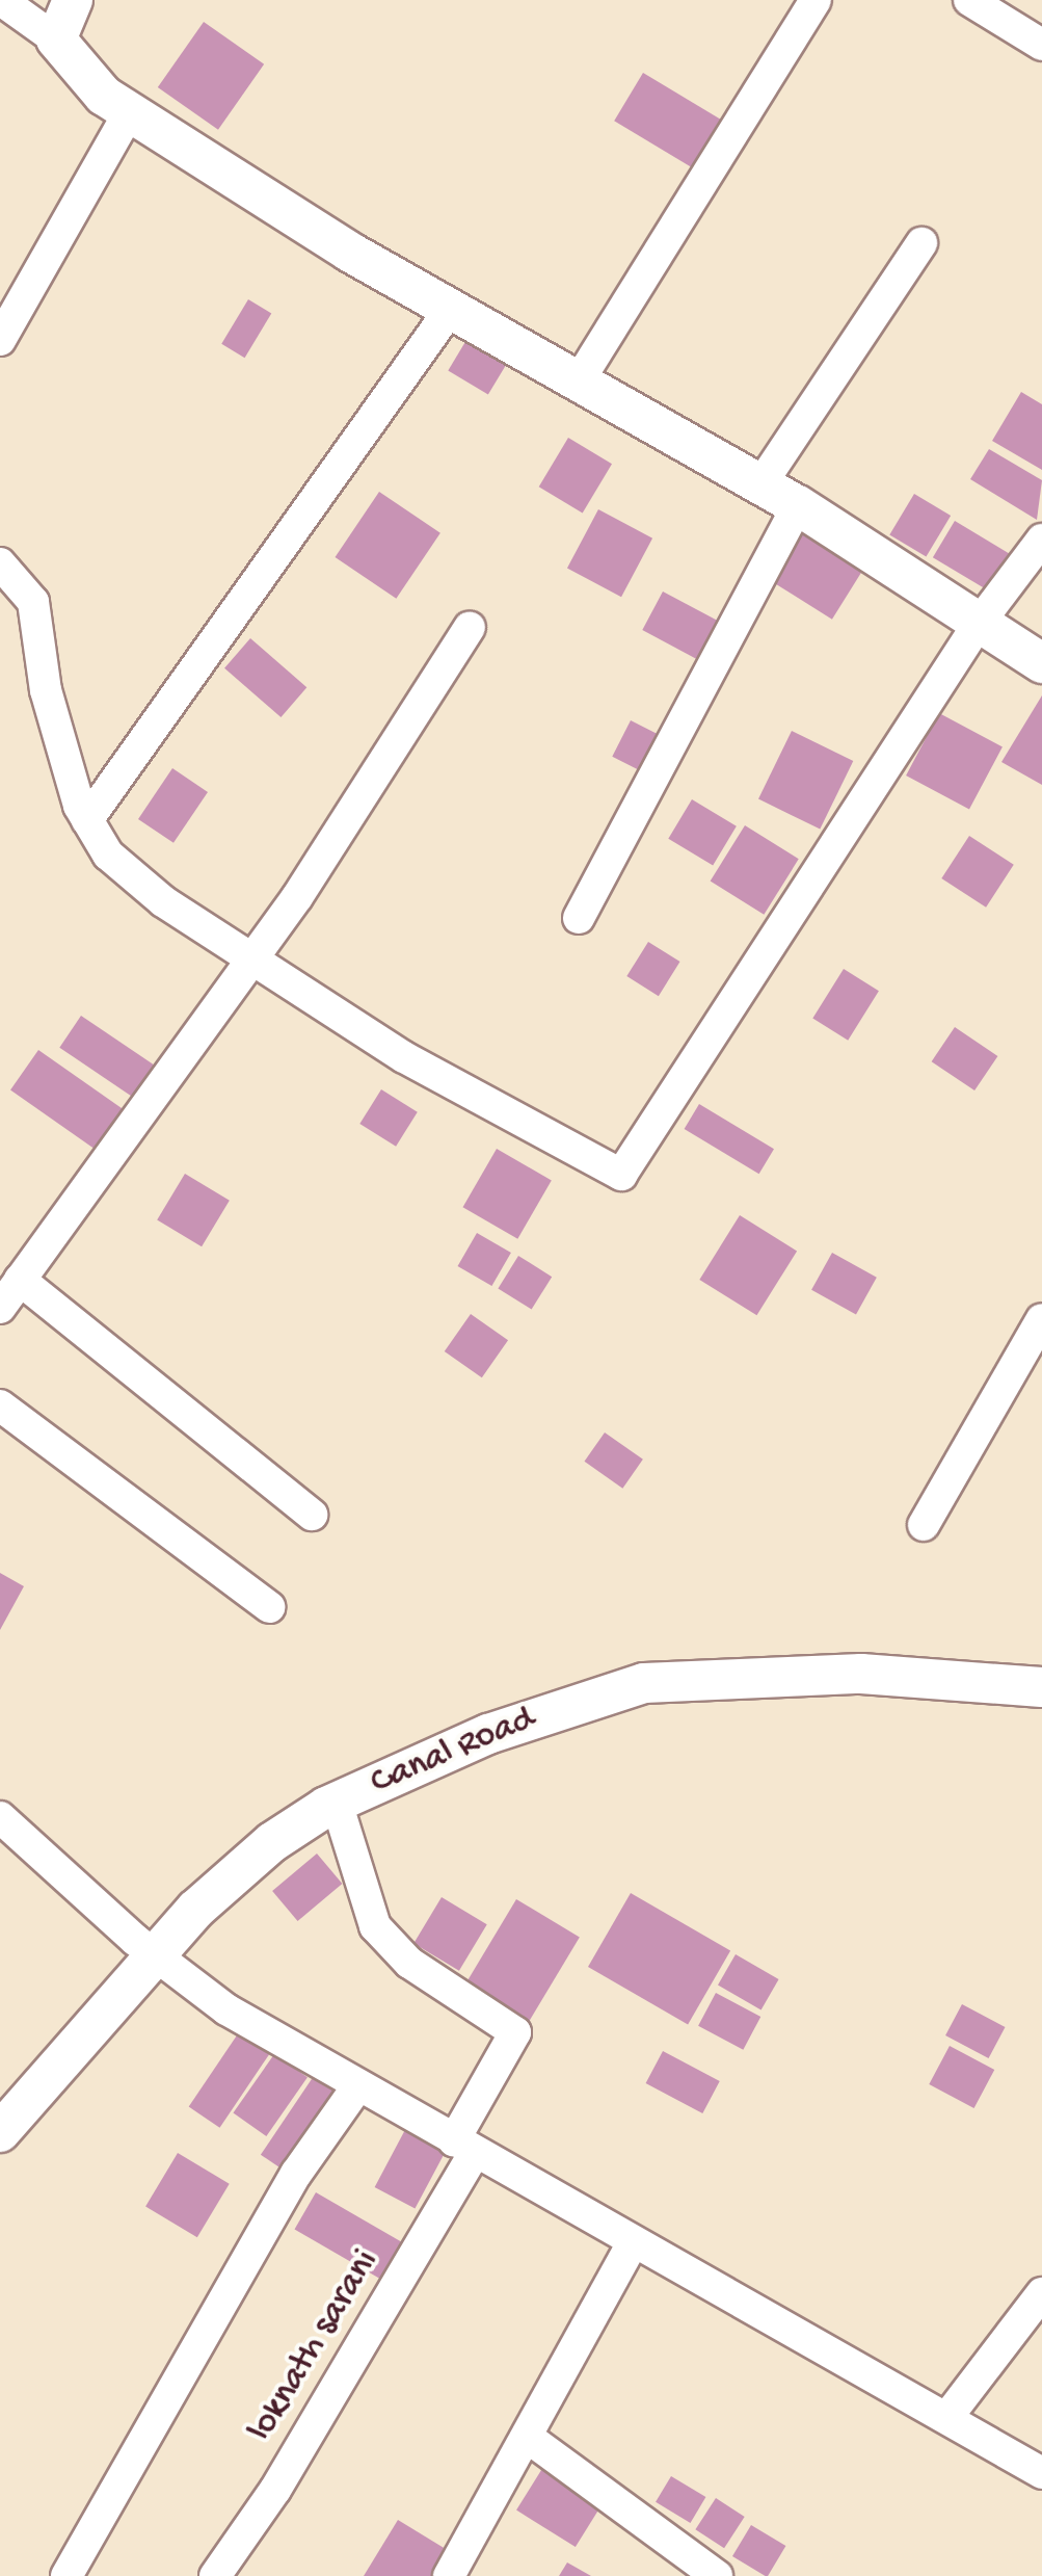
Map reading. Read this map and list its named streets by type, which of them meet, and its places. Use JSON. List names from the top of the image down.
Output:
{
  "streets": {
    "street": ["Canal Road", "loknath sarani"]
  },
  "crossings": [
    ["Canal Road", "loknath sarani"]
  ]
}
